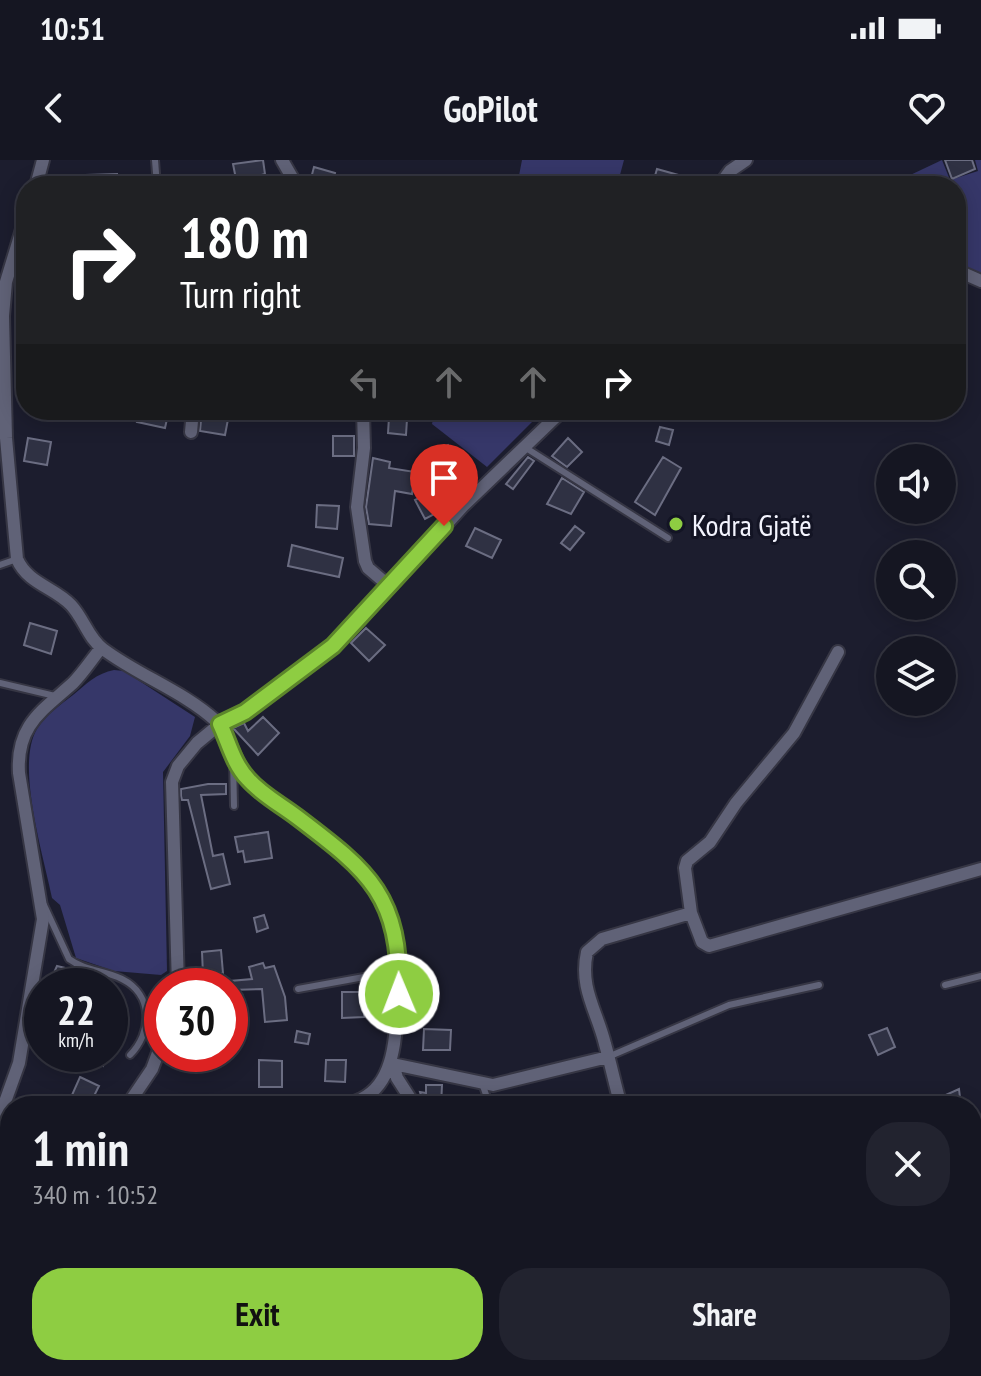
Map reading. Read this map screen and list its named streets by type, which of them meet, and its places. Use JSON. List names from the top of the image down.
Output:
{
  "places": ["Kodra Gjatë"],
  "page": {
    "status": "10:51",
    "header": "GoPilot",
    "turn": ["180 m", "Turn right"],
    "speed": "22 km/h",
    "limit": "30",
    "heading": ["1 min", "340 m · 10:52"],
    "buttons": ["Exit", "Share"]
  }
}
